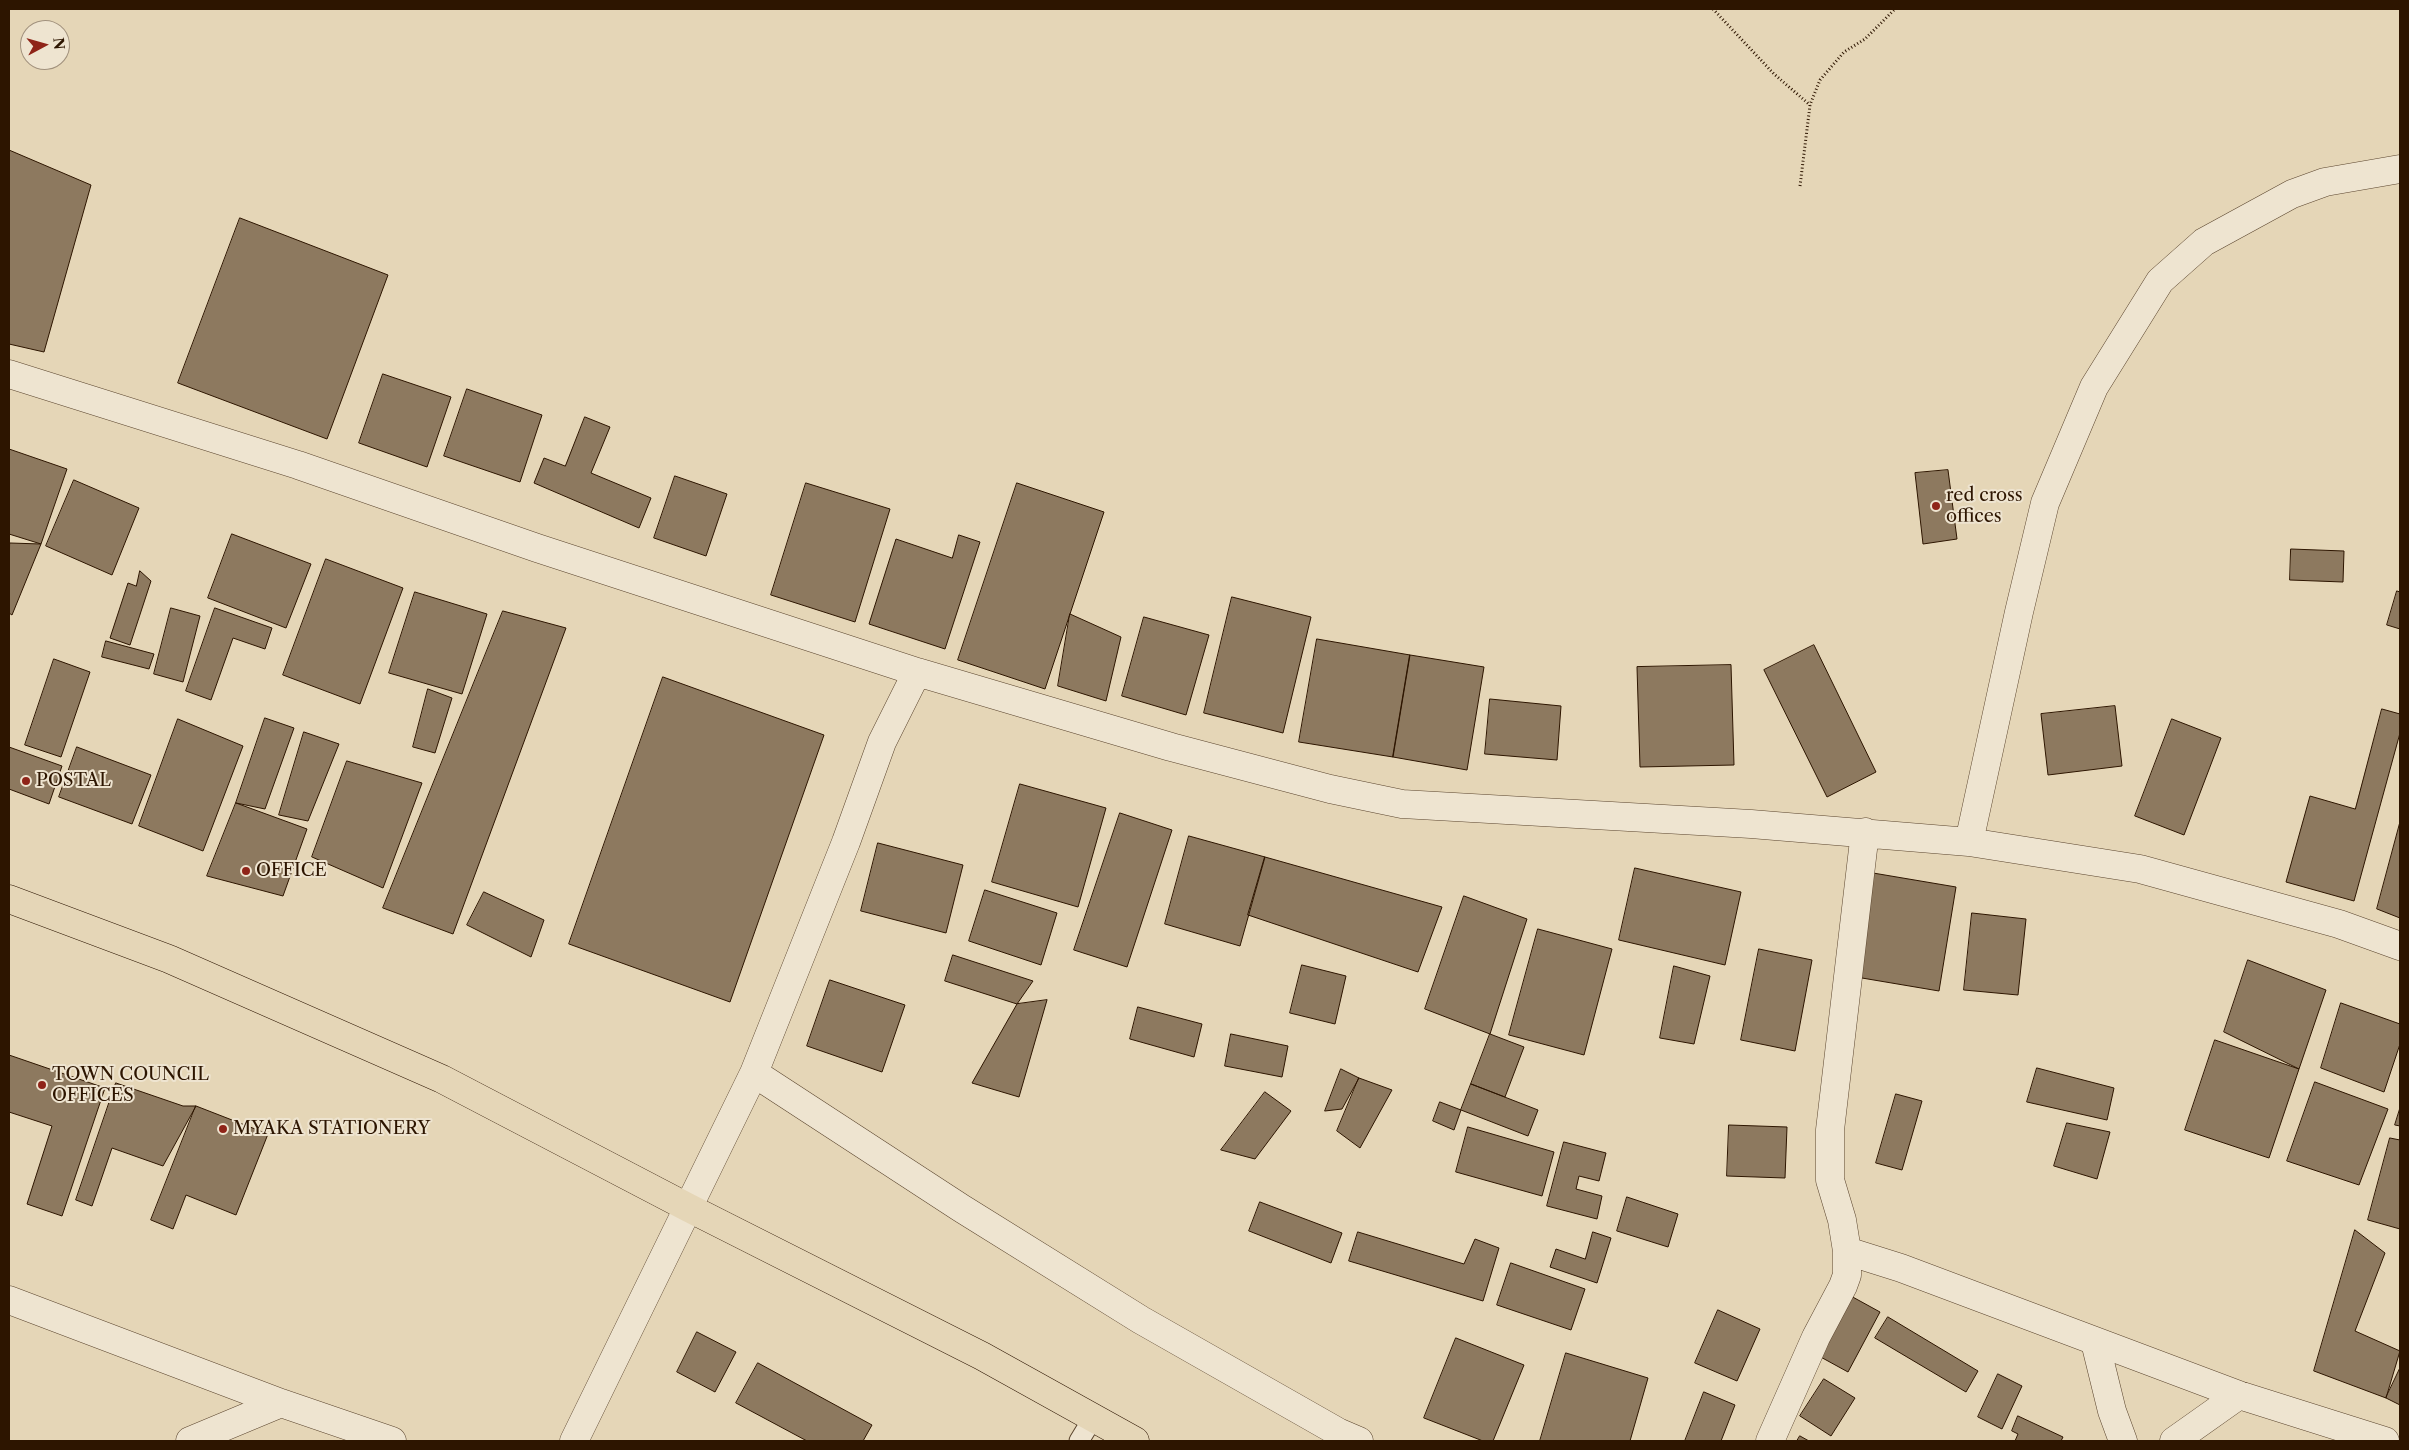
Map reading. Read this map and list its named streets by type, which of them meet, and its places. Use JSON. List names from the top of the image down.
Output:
{
  "places": [
    "red cross offices",
    "POSTAL",
    "OFFICE",
    "TOWN COUNCIL OFFICES",
    "MYAKA STATIONERY"
  ],
  "north": "right"
}
